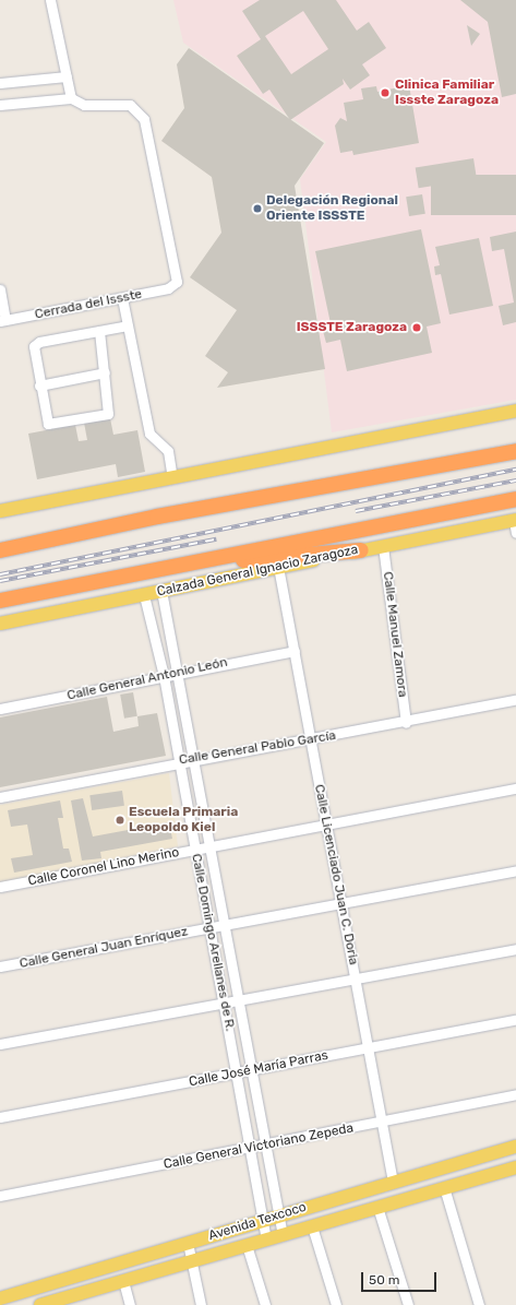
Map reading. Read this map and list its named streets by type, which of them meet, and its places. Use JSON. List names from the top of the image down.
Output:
{
  "streets": {
    "highway": ["Calzada General Ignacio Zaragoza"],
    "main road": ["Avenida Texcoco"],
    "street": [
      "Cerrada del Issste",
      "Calle Manuel Zamora",
      "Calle General Antonio León",
      "Calle General Pablo García",
      "Calle Coronel Lino Merino",
      "Calle Licenciado Juan C. Doria",
      "Calle Domingo Arellanes de R.",
      "Calle General Juan Enríquez",
      "Calle José María Parras",
      "Calle General Victoriano Zepeda"
    ]
  },
  "crossings": [
    ["Calzada General Ignacio Zaragoza", "Calle Manuel Zamora"],
    ["Calzada General Ignacio Zaragoza", "Calle Licenciado Juan C. Doria"],
    ["Calzada General Ignacio Zaragoza", "Calle Domingo Arellanes de R."],
    ["Calle Manuel Zamora", "Calle General Pablo García"],
    ["Calle General Antonio León", "Calle Licenciado Juan C. Doria"],
    ["Calle General Antonio León", "Calle Domingo Arellanes de R."],
    ["Calle General Pablo García", "Calle Licenciado Juan C. Doria"],
    ["Calle General Pablo García", "Calle Domingo Arellanes de R."],
    ["Calle Coronel Lino Merino", "Calle Licenciado Juan C. Doria"],
    ["Calle Coronel Lino Merino", "Calle Domingo Arellanes de R."],
    ["Calle Licenciado Juan C. Doria", "Calle General Juan Enríquez"],
    ["Calle Licenciado Juan C. Doria", "Calle José María Parras"],
    ["Calle Licenciado Juan C. Doria", "Calle General Victoriano Zepeda"],
    ["Calle Licenciado Juan C. Doria", "Avenida Texcoco"],
    ["Calle Domingo Arellanes de R.", "Calle General Juan Enríquez"],
    ["Calle Domingo Arellanes de R.", "Calle José María Parras"],
    ["Calle Domingo Arellanes de R.", "Calle General Victoriano Zepeda"],
    ["Calle Domingo Arellanes de R.", "Avenida Texcoco"]
  ],
  "places": [
    "Clinica Familiar Issste Zaragoza",
    "Delegación Regional Oriente ISSSTE",
    "ISSSTE Zaragoza",
    "Escuela Primaria Leopoldo Kiel"
  ],
  "scale_bar": "50 m"
}
